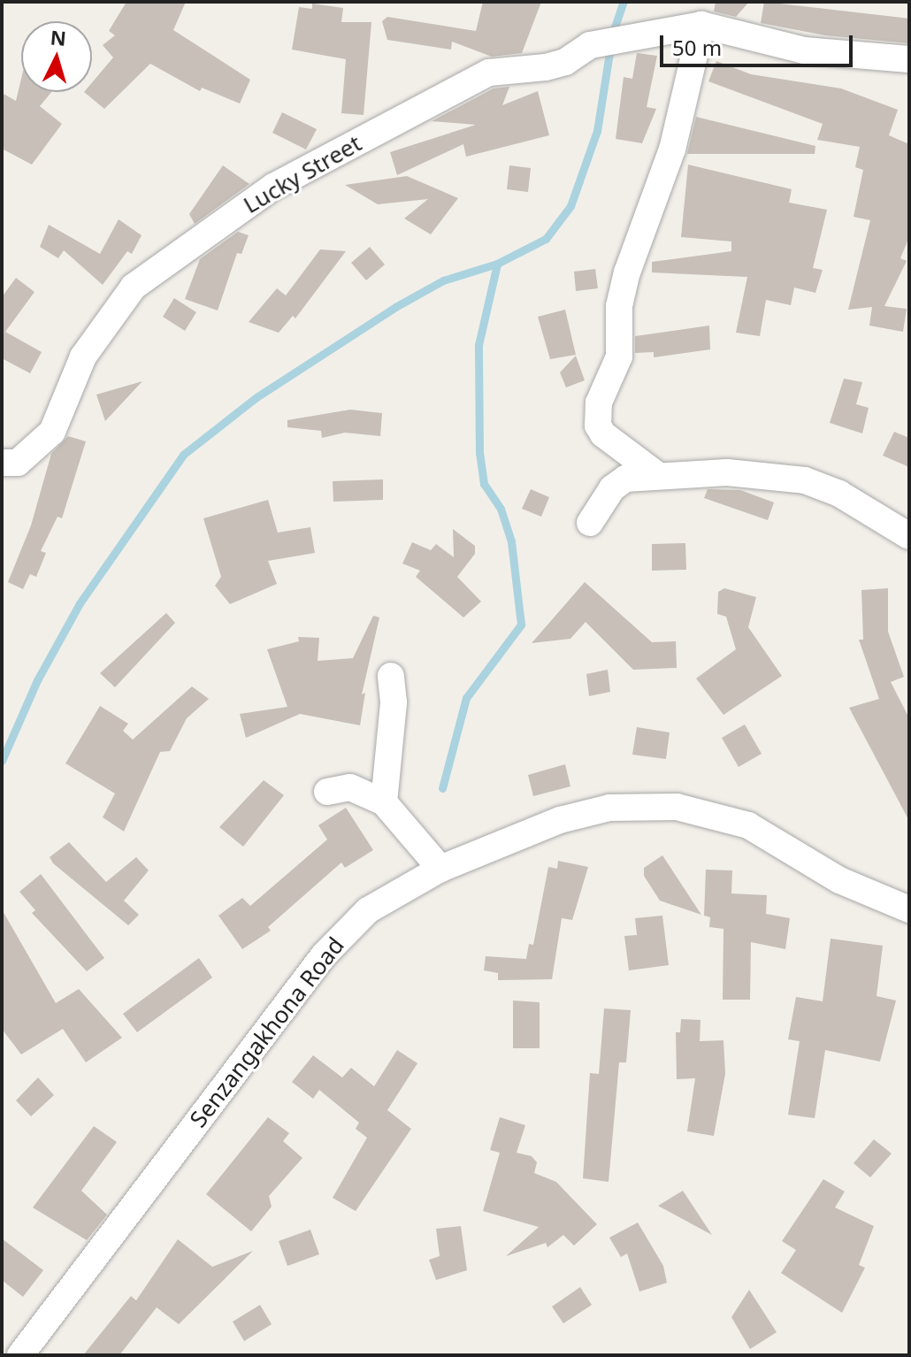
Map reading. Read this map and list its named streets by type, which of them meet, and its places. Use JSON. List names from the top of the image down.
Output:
{
  "streets": {
    "street": ["Lucky Street", "Senzangakhona Road"]
  },
  "scale_bar": "50 m",
  "north": "top"
}
